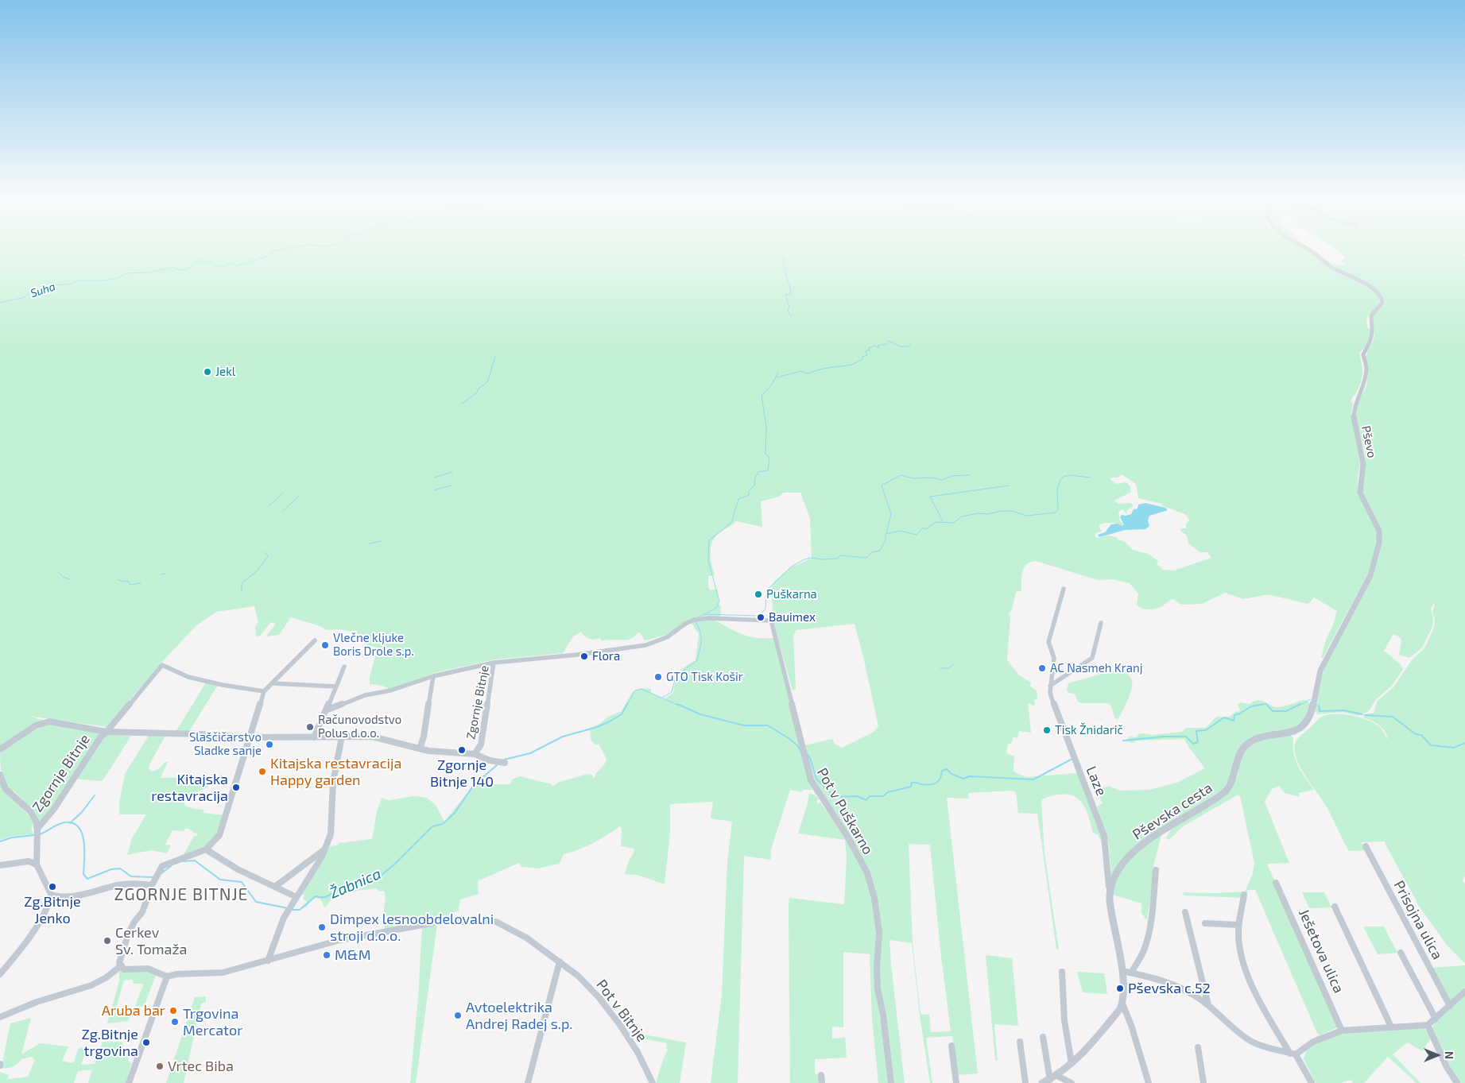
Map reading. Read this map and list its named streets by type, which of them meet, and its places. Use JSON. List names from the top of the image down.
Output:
{
  "streets": {
    "street": [
      "Pševo",
      "Zgornje Bitnje",
      "Laze",
      "Pot v Puškarno",
      "Pševska cesta",
      "Prisojna ulica",
      "Ješetova ulica",
      "Pot v Bitnje"
    ]
  },
  "crossings": [
    ["Pševo", "Pševska cesta"],
    ["Zgornje Bitnje", "Pot v Puškarno"],
    ["Laze", "Pševska cesta"]
  ],
  "districts": ["ZGORNJE BITNJE"],
  "water": ["Suha", "Žabnica"],
  "places": [
    "Jekl",
    "Puškarna",
    "Bauimex",
    "Vlečne kljuke Boris Drole s.p.",
    "Flora",
    "AC Nasmeh Kranj",
    "GTO Tisk Košir",
    "Računovodstvo Polus d.o.o.",
    "Tisk Žnidarič",
    "Slaščičarstvo Sladke sanje",
    "Zgornje Bitnje 140",
    "Kitajska restavracija Happy garden",
    "Kitajska restavracija",
    "Zg.Bitnje Jenko",
    "Dimpex lesnoobdelovalni stroji d.o.o.",
    "Cerkev Sv. Tomaža",
    "M&M",
    "Pševska c.52",
    "Aruba bar",
    "Avtoelektrika Andrej Radej s.p.",
    "Trgovina Mercator",
    "Zg.Bitnje trgovina",
    "Vrtec Biba"
  ],
  "north": "right"
}
